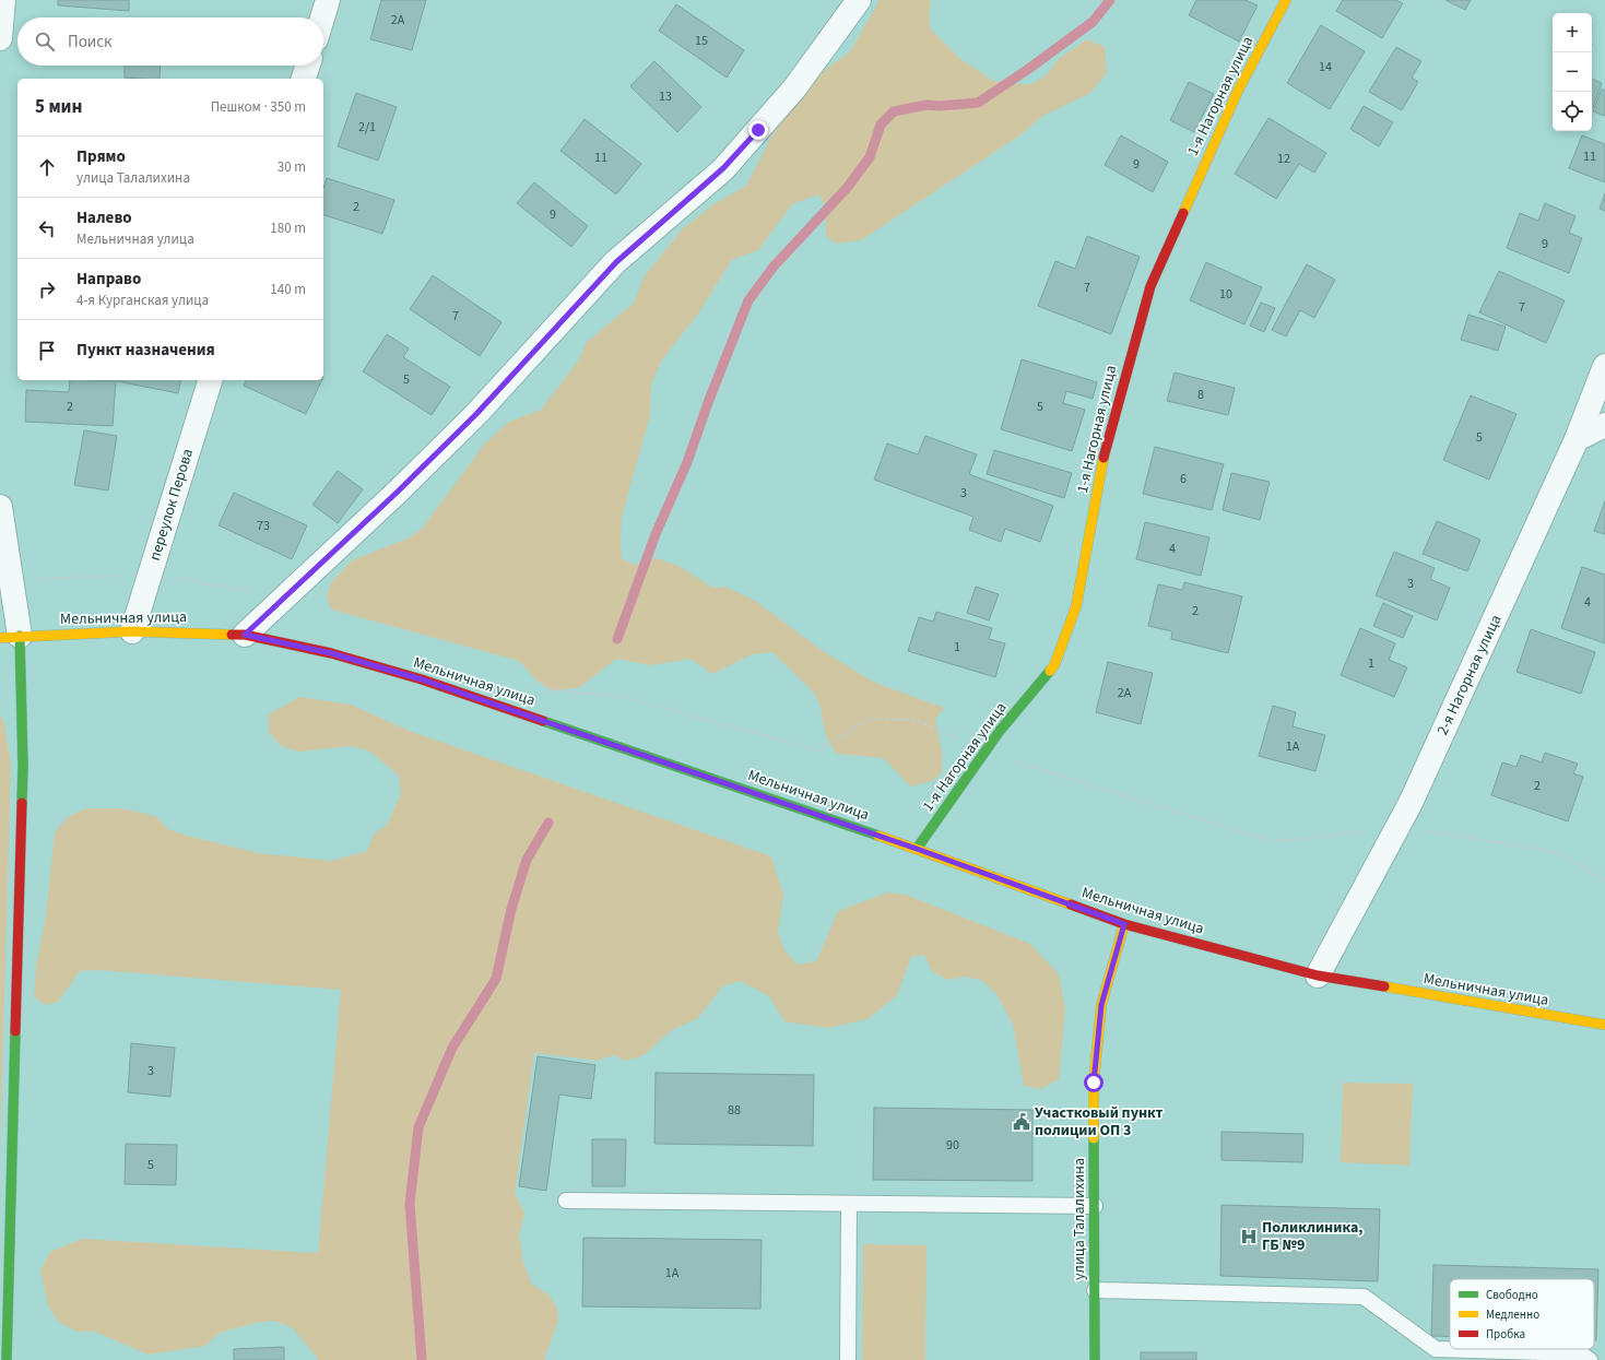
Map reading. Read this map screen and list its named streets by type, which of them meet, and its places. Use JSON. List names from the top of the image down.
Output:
{
  "streets": {
    "main road": ["1-я Нагорная улица", "Мельничная улица", "улица Талалихина"],
    "street": ["переулок Перова", "2-я Нагорная улица"]
  },
  "crossings": [
    ["1-я Нагорная улица", "Мельничная улица"],
    ["переулок Перова", "Мельничная улица"],
    ["Мельничная улица", "2-я Нагорная улица"],
    ["Мельничная улица", "улица Талалихина"]
  ],
  "places": {
    "public building": ["Участковый пункт полиции ОП 3"],
    "hospital": ["Поликлиника, ГБ №9"]
  },
  "house_numbers": [
    "2А",
    "15",
    "14",
    "13",
    "2/1",
    "11",
    "11",
    "12",
    "9",
    "2",
    "9",
    "9",
    "7",
    "10",
    "7",
    "7",
    "5",
    "8",
    "2",
    "5",
    "5",
    "6",
    "3",
    "73",
    "4",
    "3",
    "4",
    "2",
    "1",
    "1",
    "2А",
    "1А",
    "2",
    "3",
    "88",
    "90",
    "5",
    "1А"
  ],
  "legend": ["Свободно", "Медленно", "Пробка"],
  "page": {
    "map_buttons": ["+", "−"],
    "search": "Поиск",
    "heading": ["5 мин", "Пешком · 350 m"],
    "list": [
      ["Прямо", "улица Талалихина", "30 m"],
      ["Налево", "Мельничная улица", "180 m"],
      ["Направо", "4-я Курганская улица", "140 m"],
      "Пункт назначения"
    ]
  }
}
